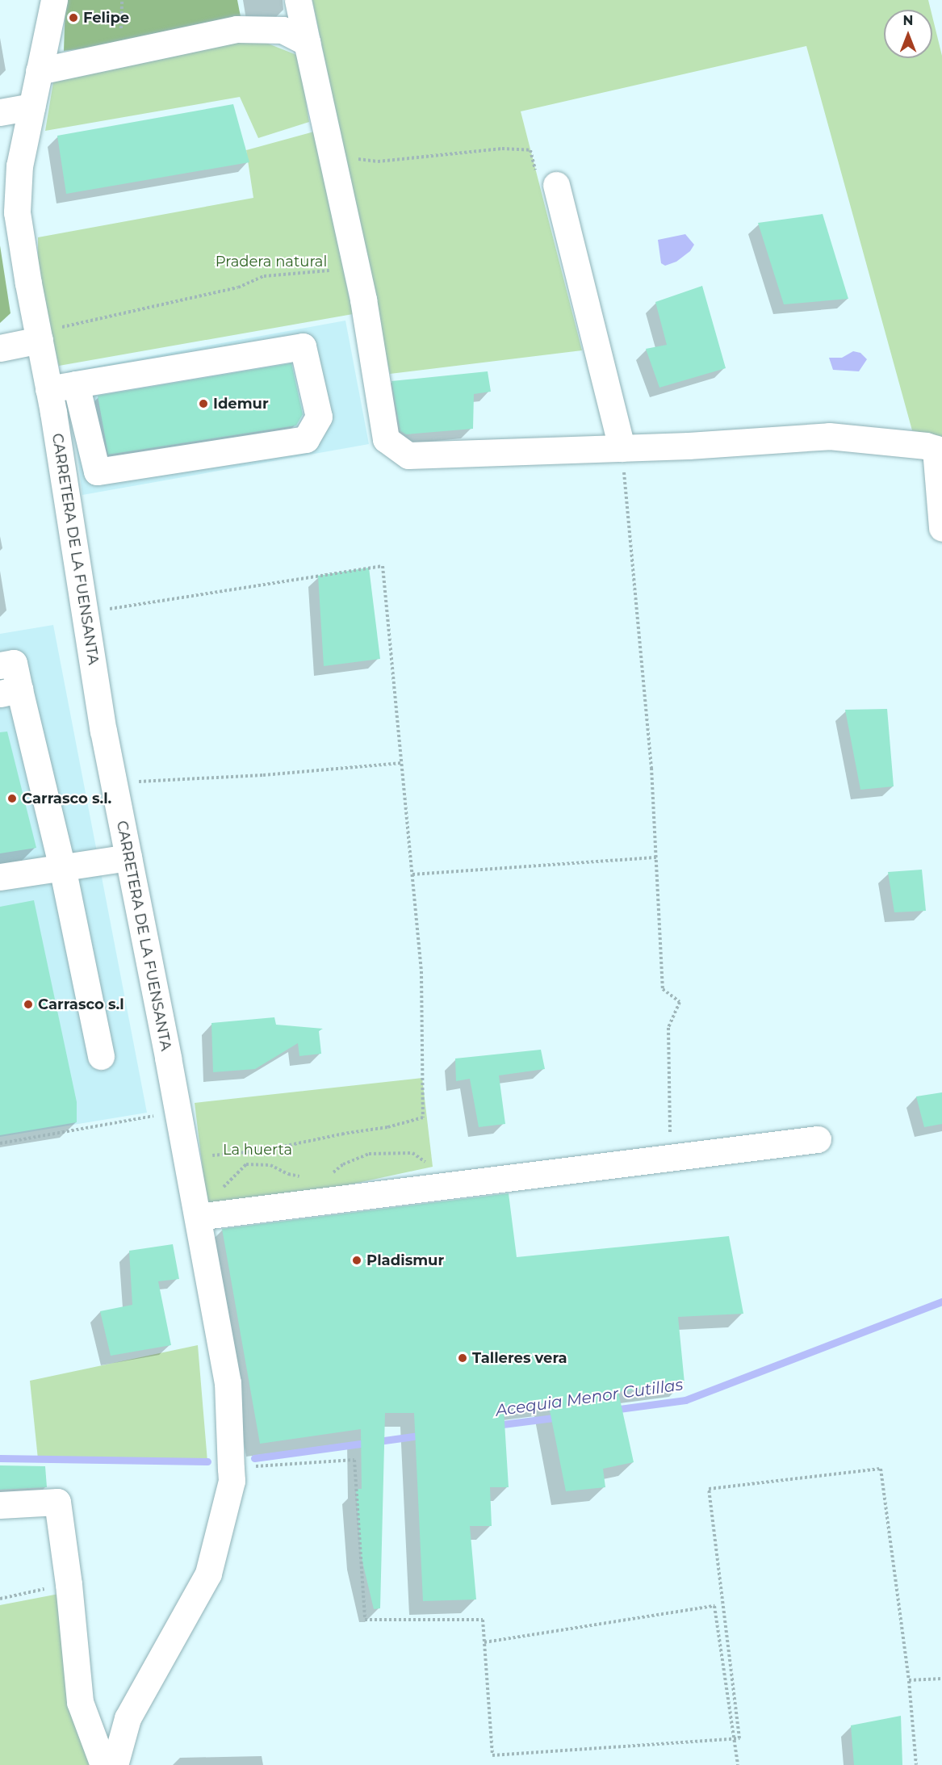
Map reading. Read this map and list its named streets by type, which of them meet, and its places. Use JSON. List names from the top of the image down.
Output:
{
  "streets": {
    "street": ["CARRETERA DE LA FUENSANTA"]
  },
  "water": ["Acequia Menor Cutillas"],
  "parks": ["Pradera natural", "La huerta"],
  "places": [
    "Felipe",
    "Idemur",
    "Carrasco s.l.",
    "Carrasco s.l",
    "Pladismur",
    "Talleres vera"
  ],
  "north": "top"
}
